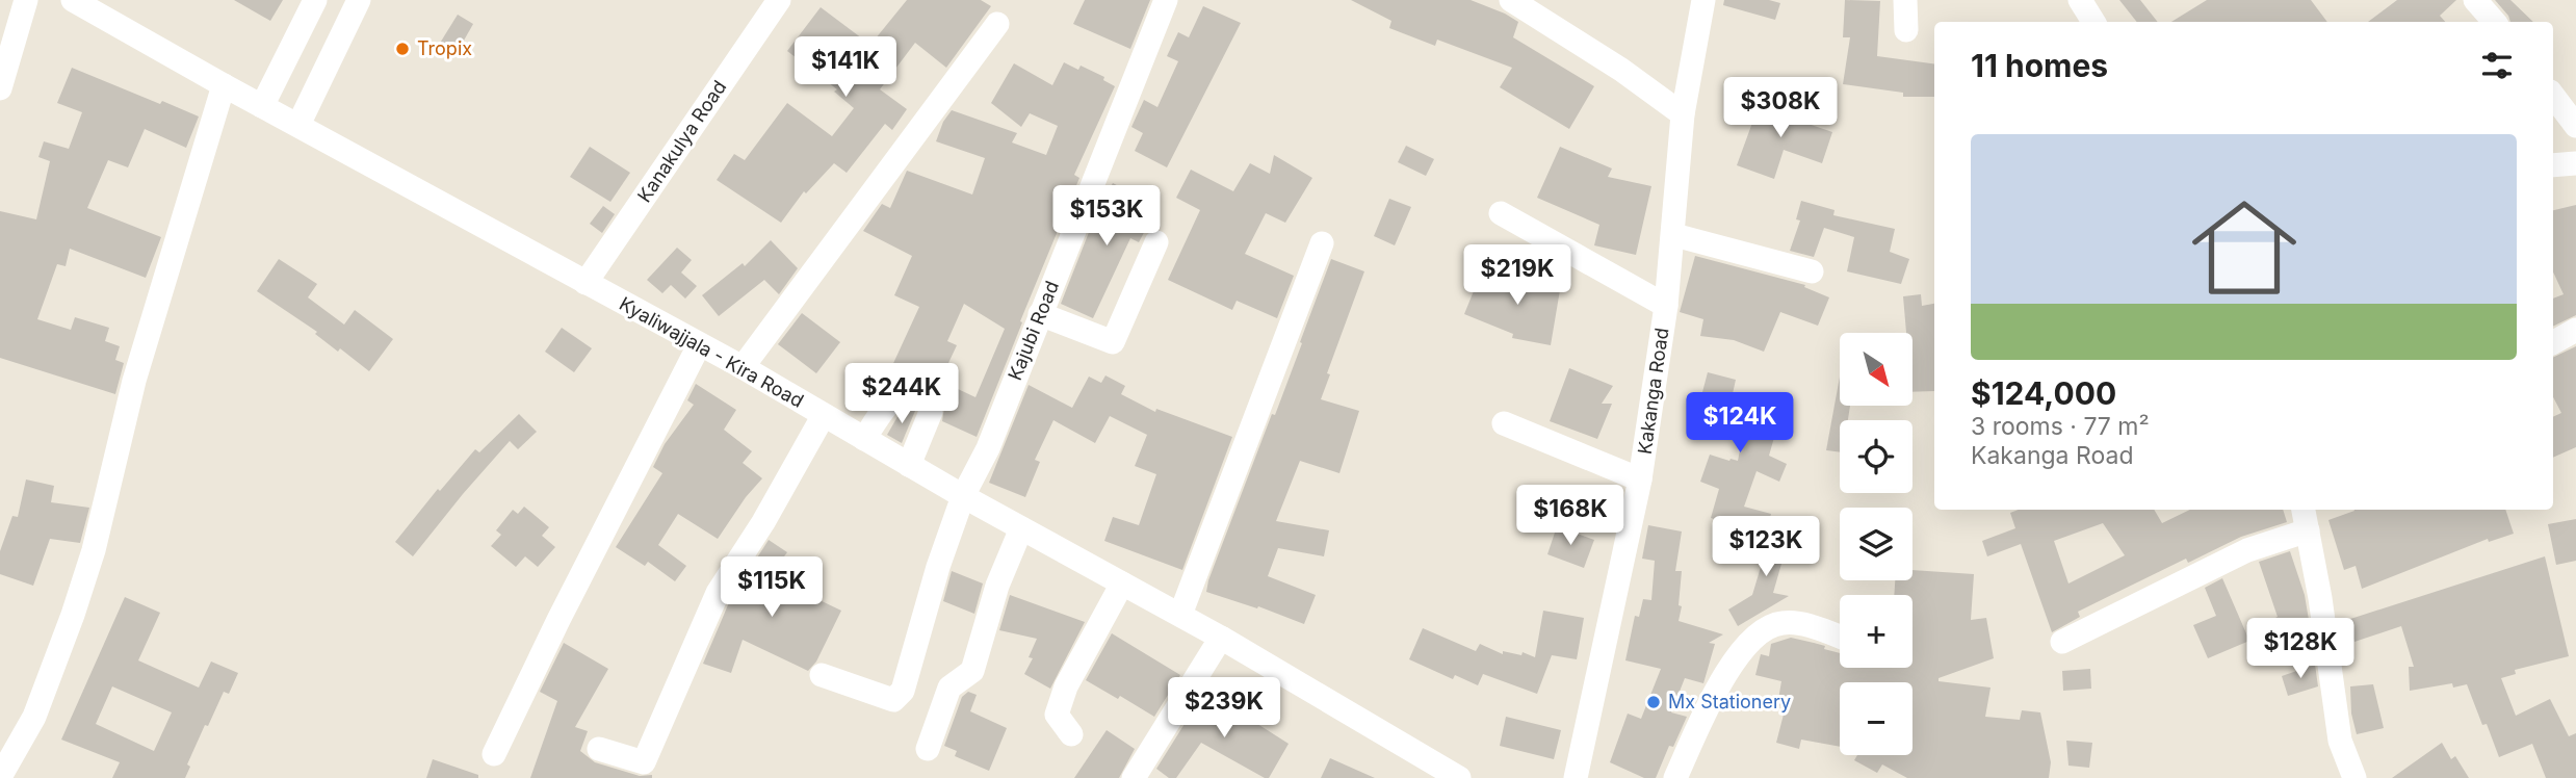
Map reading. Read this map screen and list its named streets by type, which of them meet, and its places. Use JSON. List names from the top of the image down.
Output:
{
  "streets": {
    "street": [
      "Kanakulya Road",
      "Kajubi Road",
      "Kyaliwajjala - Kira Road",
      "Kakanga Road"
    ]
  },
  "crossings": [
    ["Kanakulya Road", "Kyaliwajjala - Kira Road"],
    ["Kajubi Road", "Kyaliwajjala - Kira Road"]
  ],
  "places": ["Tropix", "Mx Stationery"],
  "north": "bottom right",
  "page": {
    "heading": "11 homes",
    "price": [
      "$141K",
      "$308K",
      "$153K",
      "$219K",
      "$244K",
      "$124K",
      "$168K",
      "$123K",
      "$115K",
      "$128K",
      "$239K"
    ],
    "list": [
      {
        "name": "$124,000",
        "note": "3 rooms · 77 m² · Kakanga Road"
      }
    ],
    "map_buttons": ["+", "−"]
  }
}
